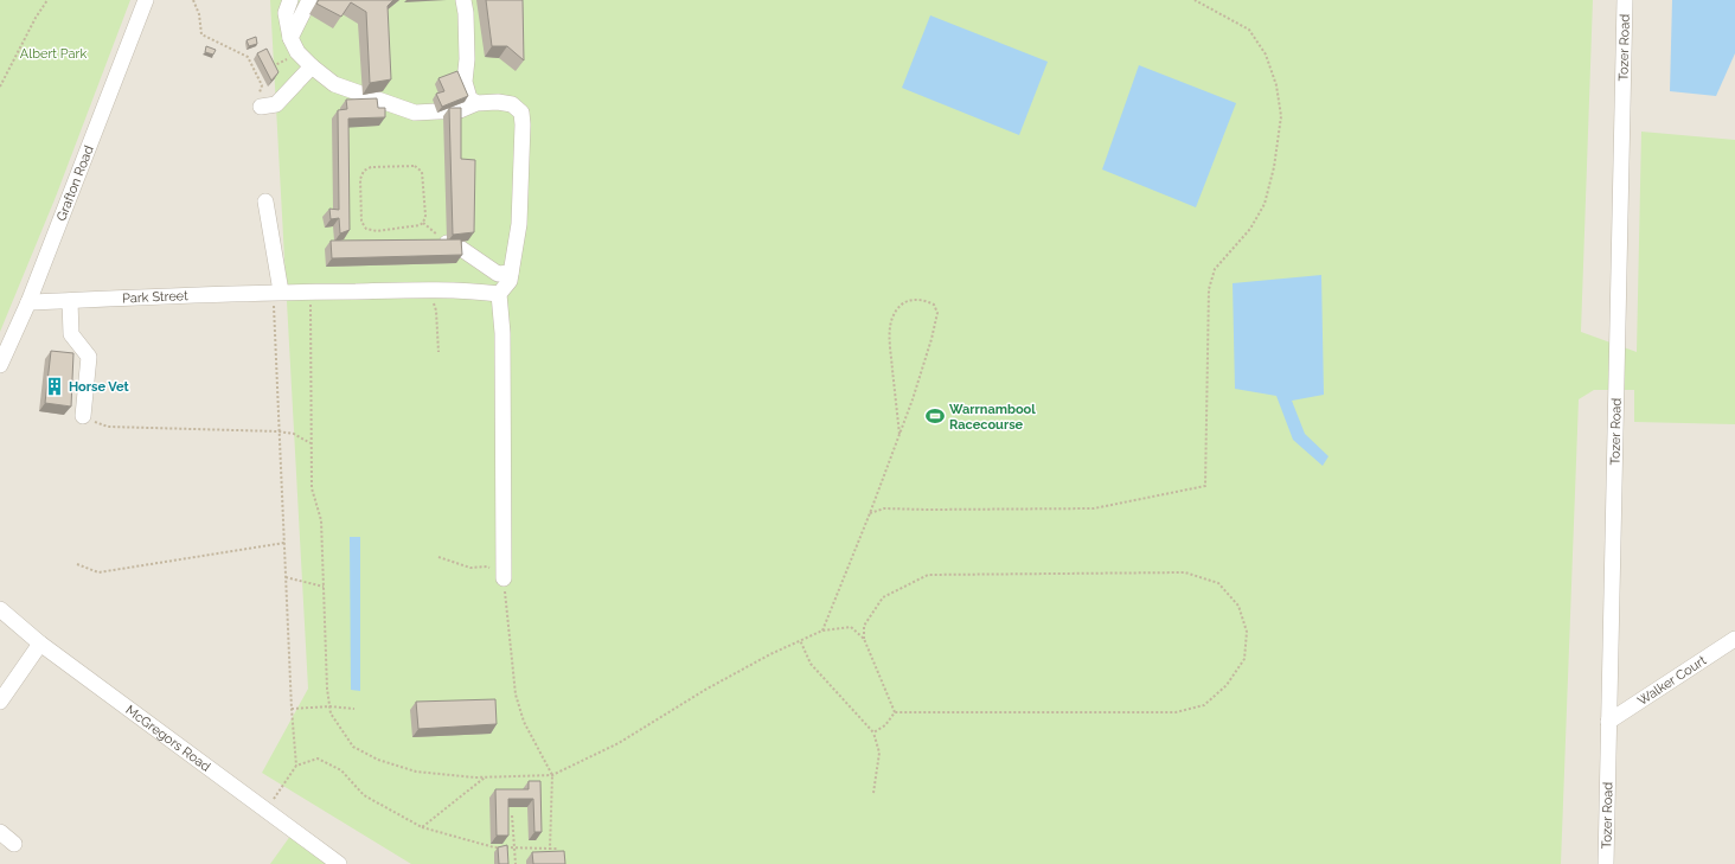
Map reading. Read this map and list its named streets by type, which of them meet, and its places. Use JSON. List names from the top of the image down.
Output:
{
  "streets": {
    "street": [
      "Tozer Road",
      "Grafton Road",
      "Park Street",
      "Walker Court",
      "McGregors Road"
    ]
  },
  "crossings": [
    ["Tozer Road", "Walker Court"],
    ["Grafton Road", "Park Street"]
  ],
  "parks": ["Albert Park"],
  "places": {
    "building": ["Horse Vet"],
    "sports": ["Warrnambool Racecourse"]
  }
}
